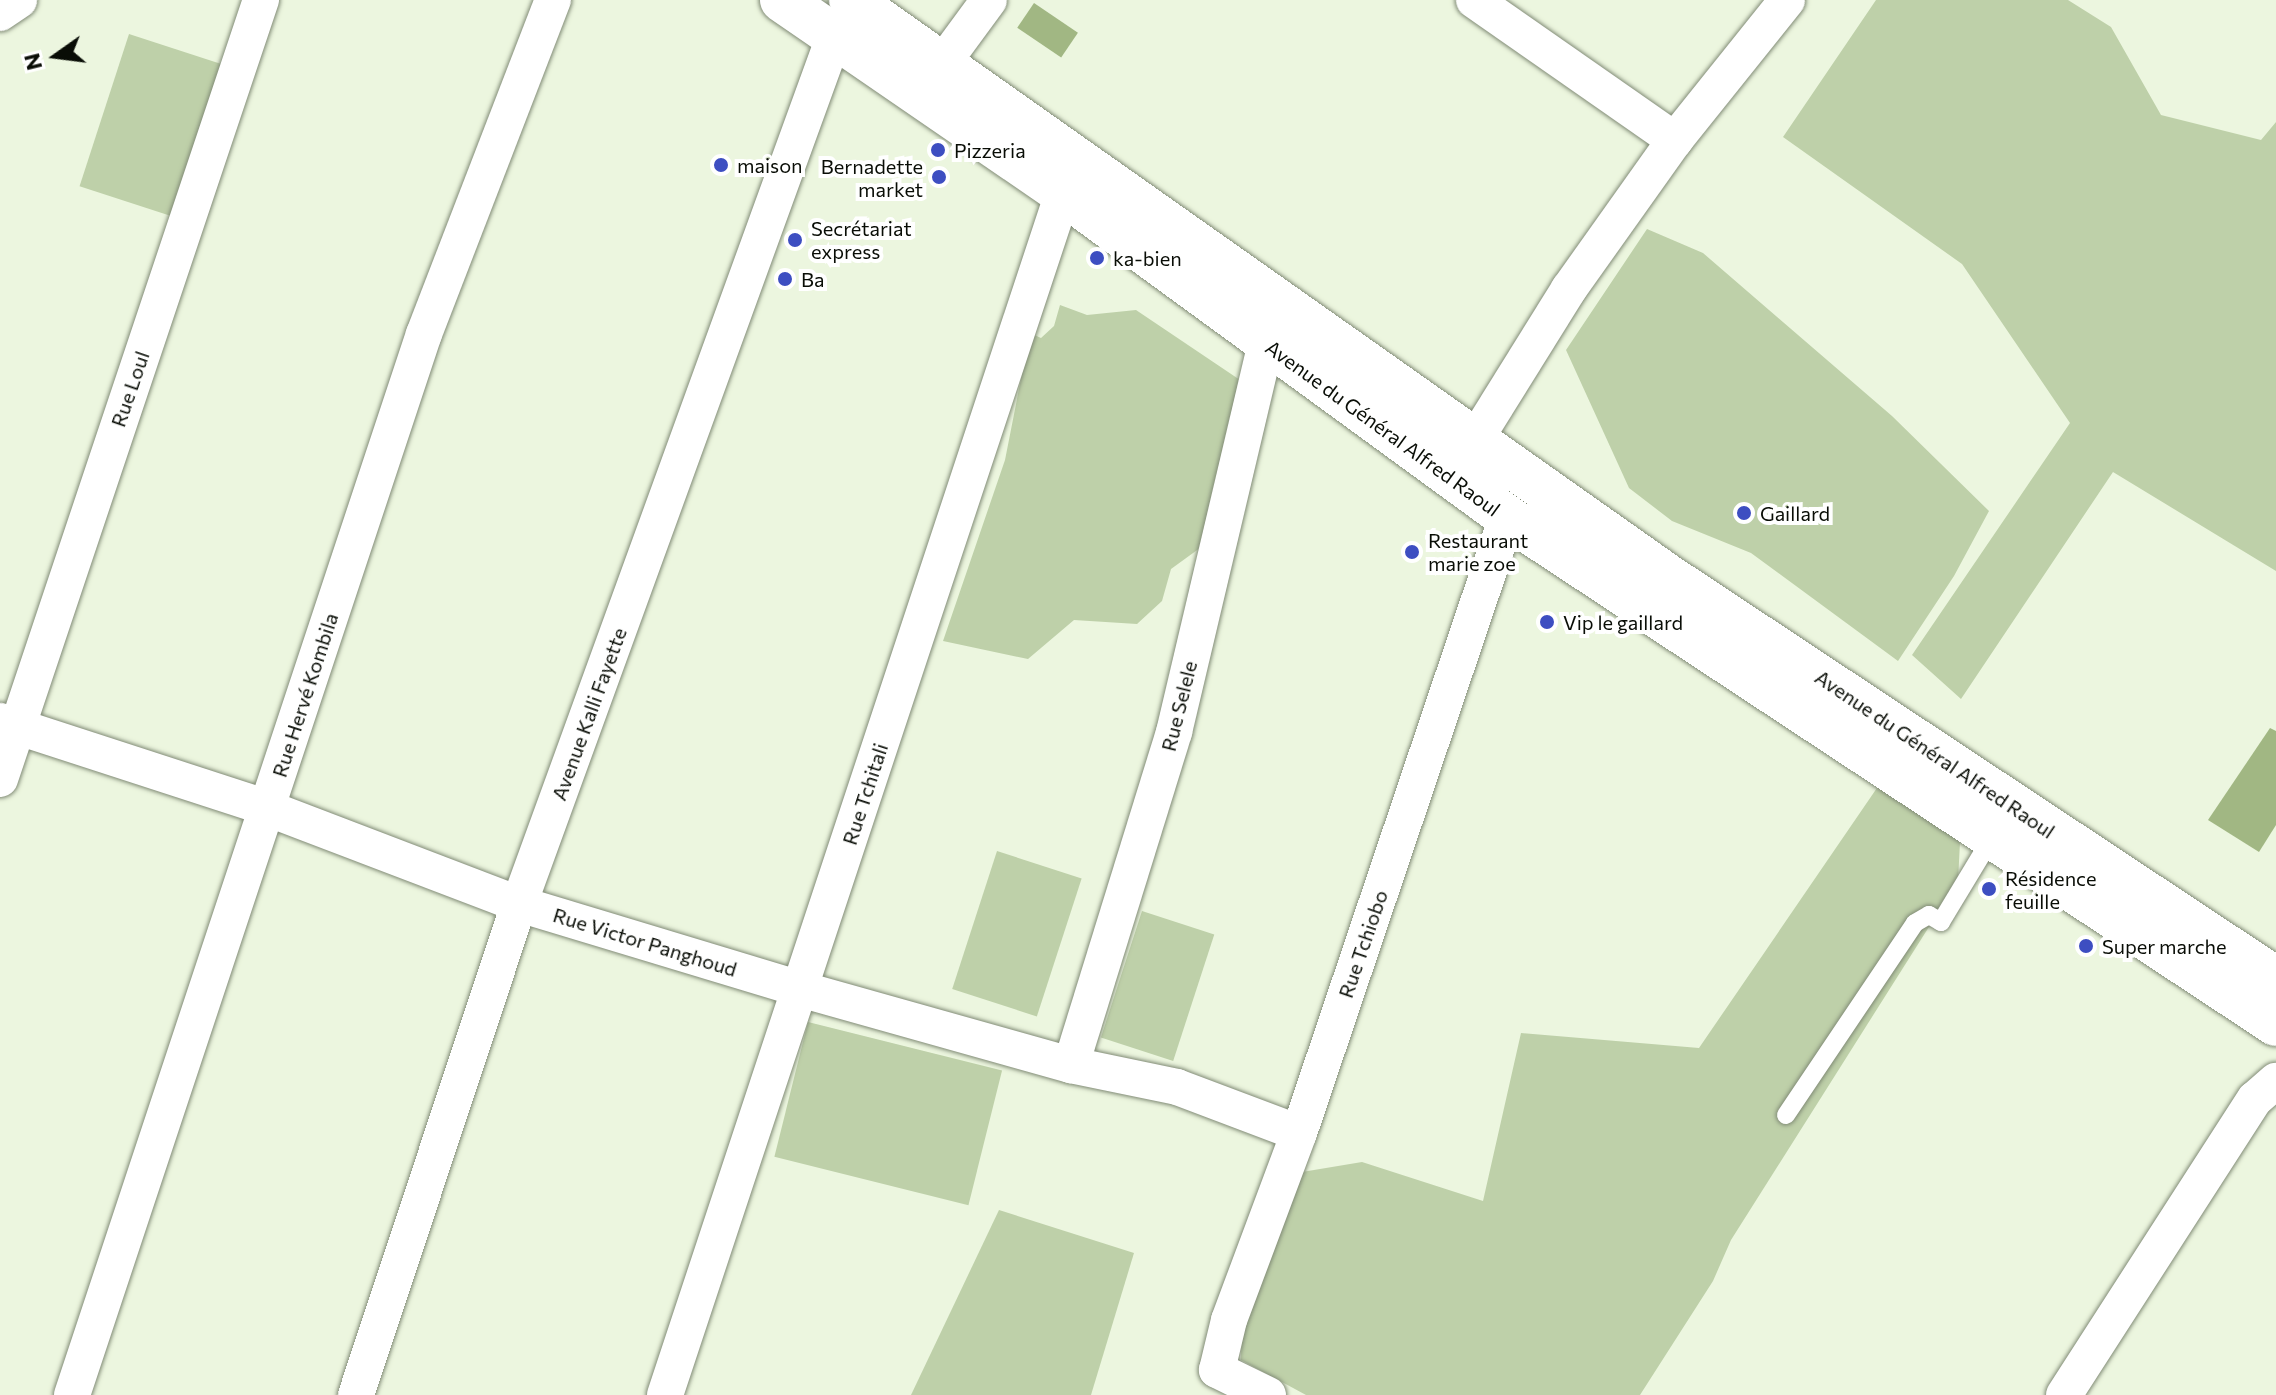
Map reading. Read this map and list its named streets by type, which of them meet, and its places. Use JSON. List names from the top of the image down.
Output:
{
  "streets": {
    "street": [
      "Rue Loul",
      "Avenue du Général Alfred Raoul",
      "Rue Hervé Kombila",
      "Rue Selele",
      "Avenue Kalli Fayette",
      "Rue Tchitali",
      "Rue Victor Panghoud",
      "Rue Tchiobo"
    ]
  },
  "crossings": [
    ["Rue Loul", "Rue Victor Panghoud"],
    ["Avenue du Général Alfred Raoul", "Rue Selele"],
    ["Avenue du Général Alfred Raoul", "Avenue Kalli Fayette"],
    ["Avenue du Général Alfred Raoul", "Rue Tchitali"],
    ["Avenue du Général Alfred Raoul", "Rue Tchiobo"],
    ["Rue Hervé Kombila", "Rue Victor Panghoud"],
    ["Rue Selele", "Rue Victor Panghoud"],
    ["Avenue Kalli Fayette", "Rue Victor Panghoud"],
    ["Rue Tchitali", "Rue Victor Panghoud"],
    ["Rue Victor Panghoud", "Rue Tchiobo"]
  ],
  "places": [
    "Pizzeria",
    "maison",
    "Bernadette market",
    "Secrétariat express",
    "ka-bien",
    "Ba",
    "Gaillard",
    "Restaurant marie zoe",
    "Vip le gaillard",
    "Résidence feuille",
    "Super marche"
  ],
  "north": "left"
}
